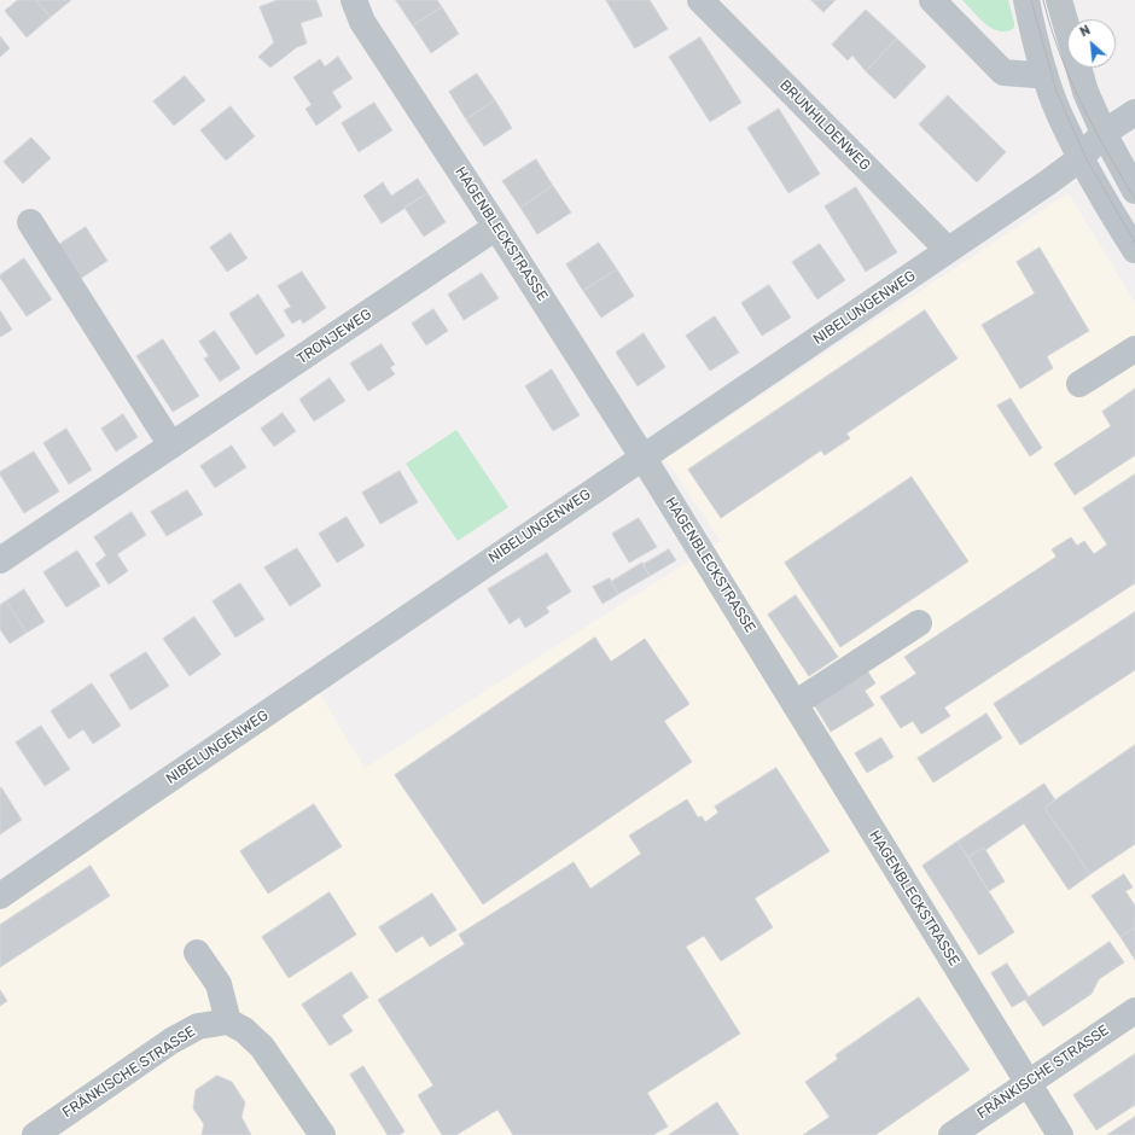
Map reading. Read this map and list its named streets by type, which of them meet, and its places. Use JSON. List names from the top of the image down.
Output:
{
  "streets": {
    "street": [
      "BRUNHILDENWEG",
      "HAGENBLECKSTRASSE",
      "NIBELUNGENWEG",
      "TRONJEWEG",
      "FRÄNKISCHE STRASSE"
    ]
  },
  "crossings": [
    ["BRUNHILDENWEG", "NIBELUNGENWEG"],
    ["HAGENBLECKSTRASSE", "NIBELUNGENWEG"],
    ["HAGENBLECKSTRASSE", "TRONJEWEG"],
    ["HAGENBLECKSTRASSE", "FRÄNKISCHE STRASSE"]
  ],
  "north": "top left"
}
